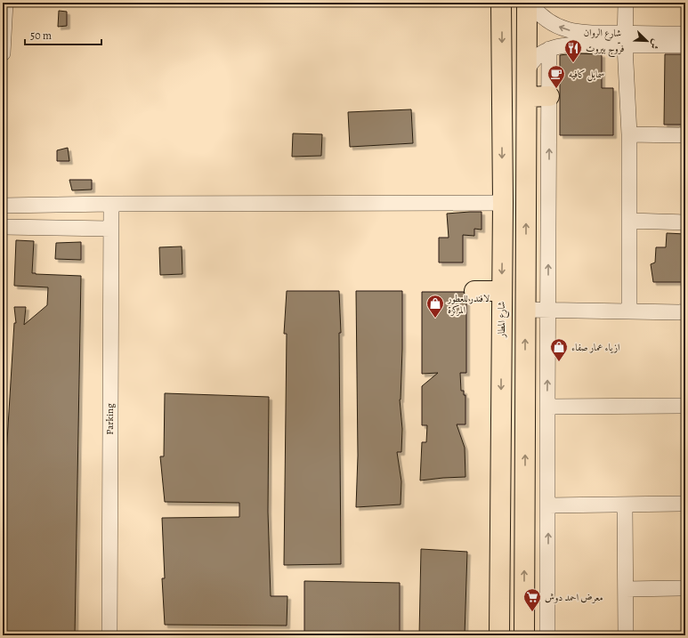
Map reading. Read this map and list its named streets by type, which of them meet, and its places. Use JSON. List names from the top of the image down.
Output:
{
  "streets": {
    "main road": ["شارع المطار"],
    "street": ["شارع الروان", "Parking"]
  },
  "places": {
    "restaurant": ["فرّوج بيروت"],
    "cafe": ["سمايل كافيه"],
    "shop": ["لافندر للعطور المركزة", "ازياء عمار صفاء"],
    "supermarket": ["معرض احمد دوش"]
  },
  "scale_bar": "50 m",
  "north": "bottom right"
}
